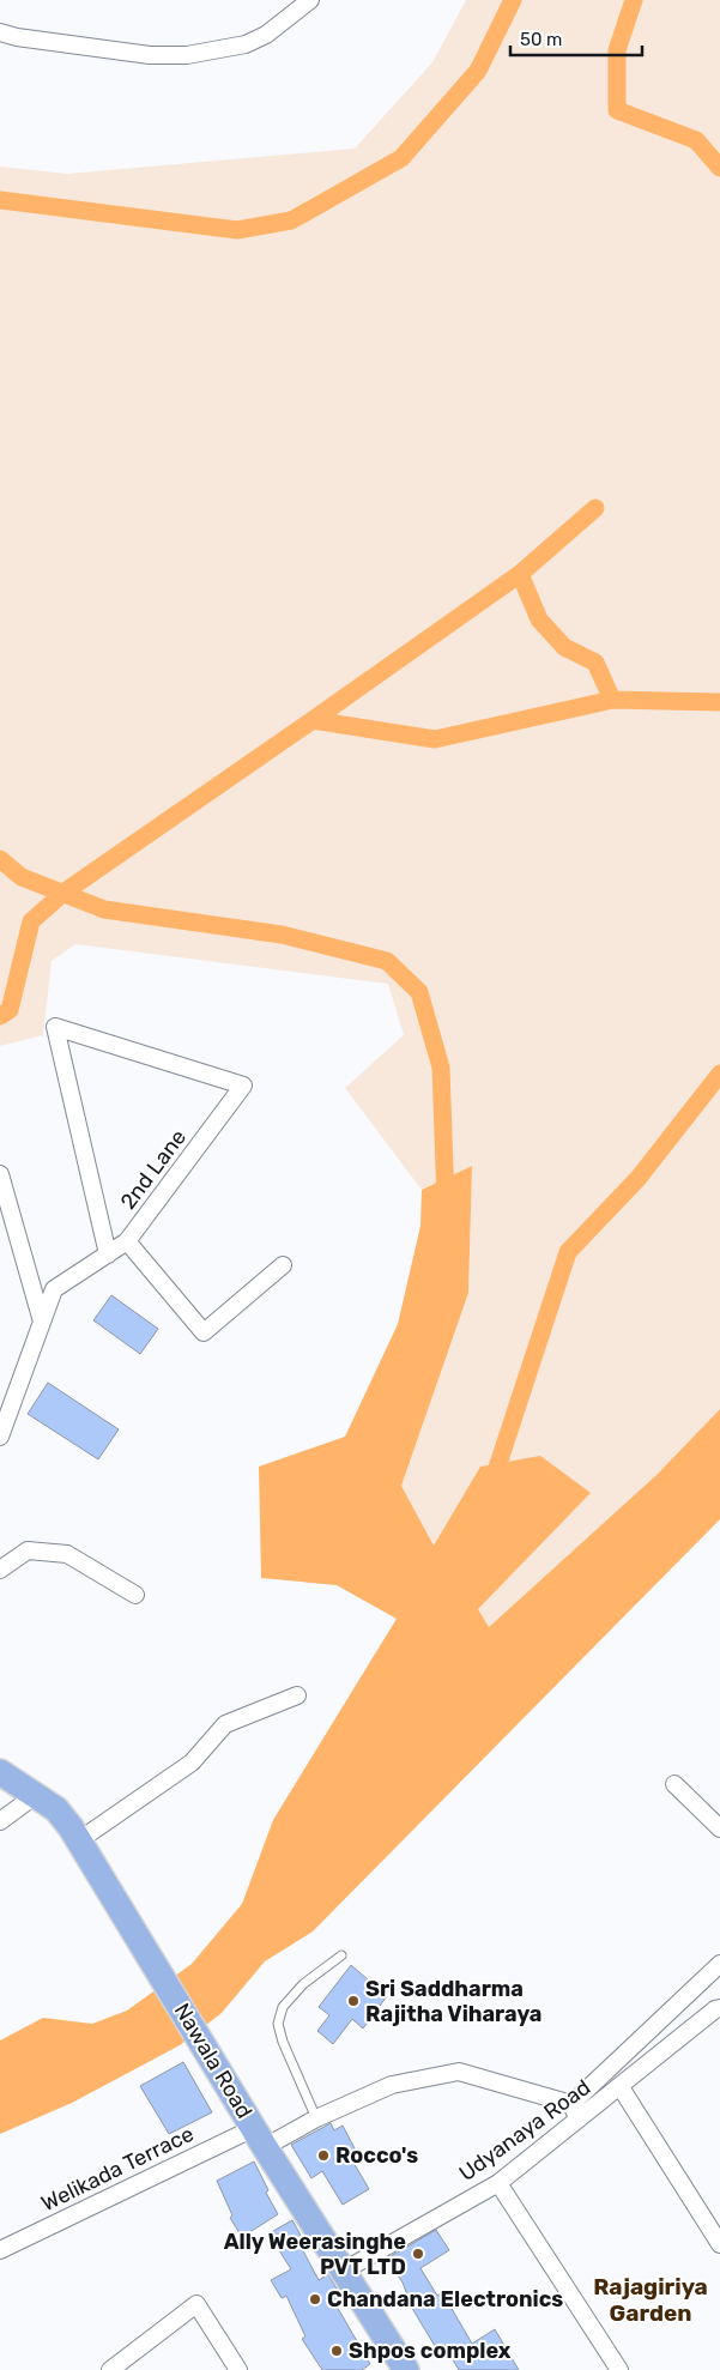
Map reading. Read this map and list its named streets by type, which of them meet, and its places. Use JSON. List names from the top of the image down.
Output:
{
  "streets": {
    "main road": ["Nawala Road"],
    "street": ["2nd Lane", "Udyanaya Road", "Welikada Terrace"]
  },
  "crossings": [
    ["Nawala Road", "Udyanaya Road"],
    ["Nawala Road", "Welikada Terrace"]
  ],
  "districts": ["Rajagiriya Garden"],
  "places": [
    "Sri Saddharma Rajitha Viharaya",
    "Rocco's",
    "Ally Weerasinghe PVT LTD",
    "Chandana Electronics",
    "Shpos complex"
  ],
  "scale_bar": "50 m"
}
